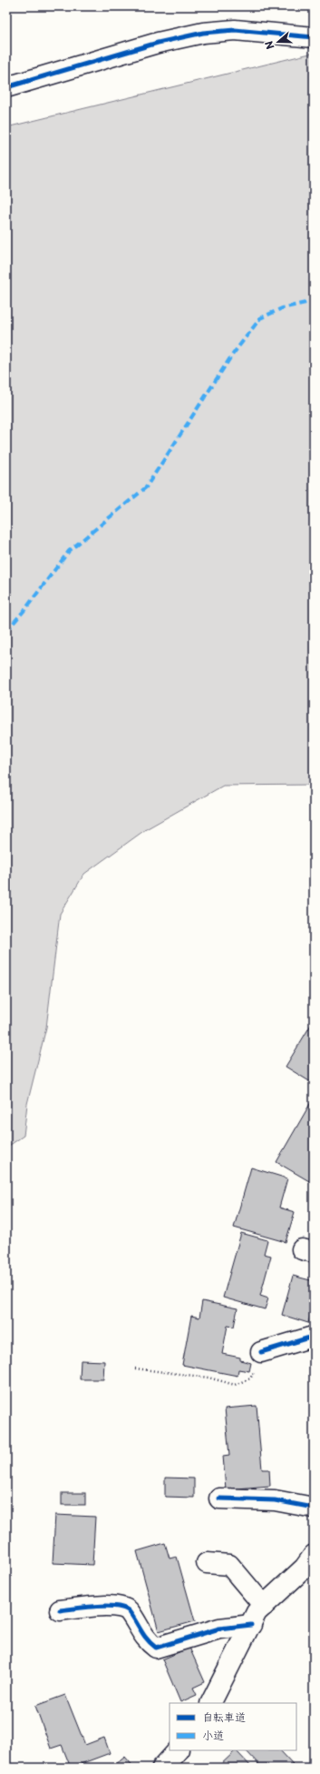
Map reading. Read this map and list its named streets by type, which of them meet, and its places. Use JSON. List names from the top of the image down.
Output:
{
  "legend": ["自転車道", "小道"],
  "north": "left"
}
